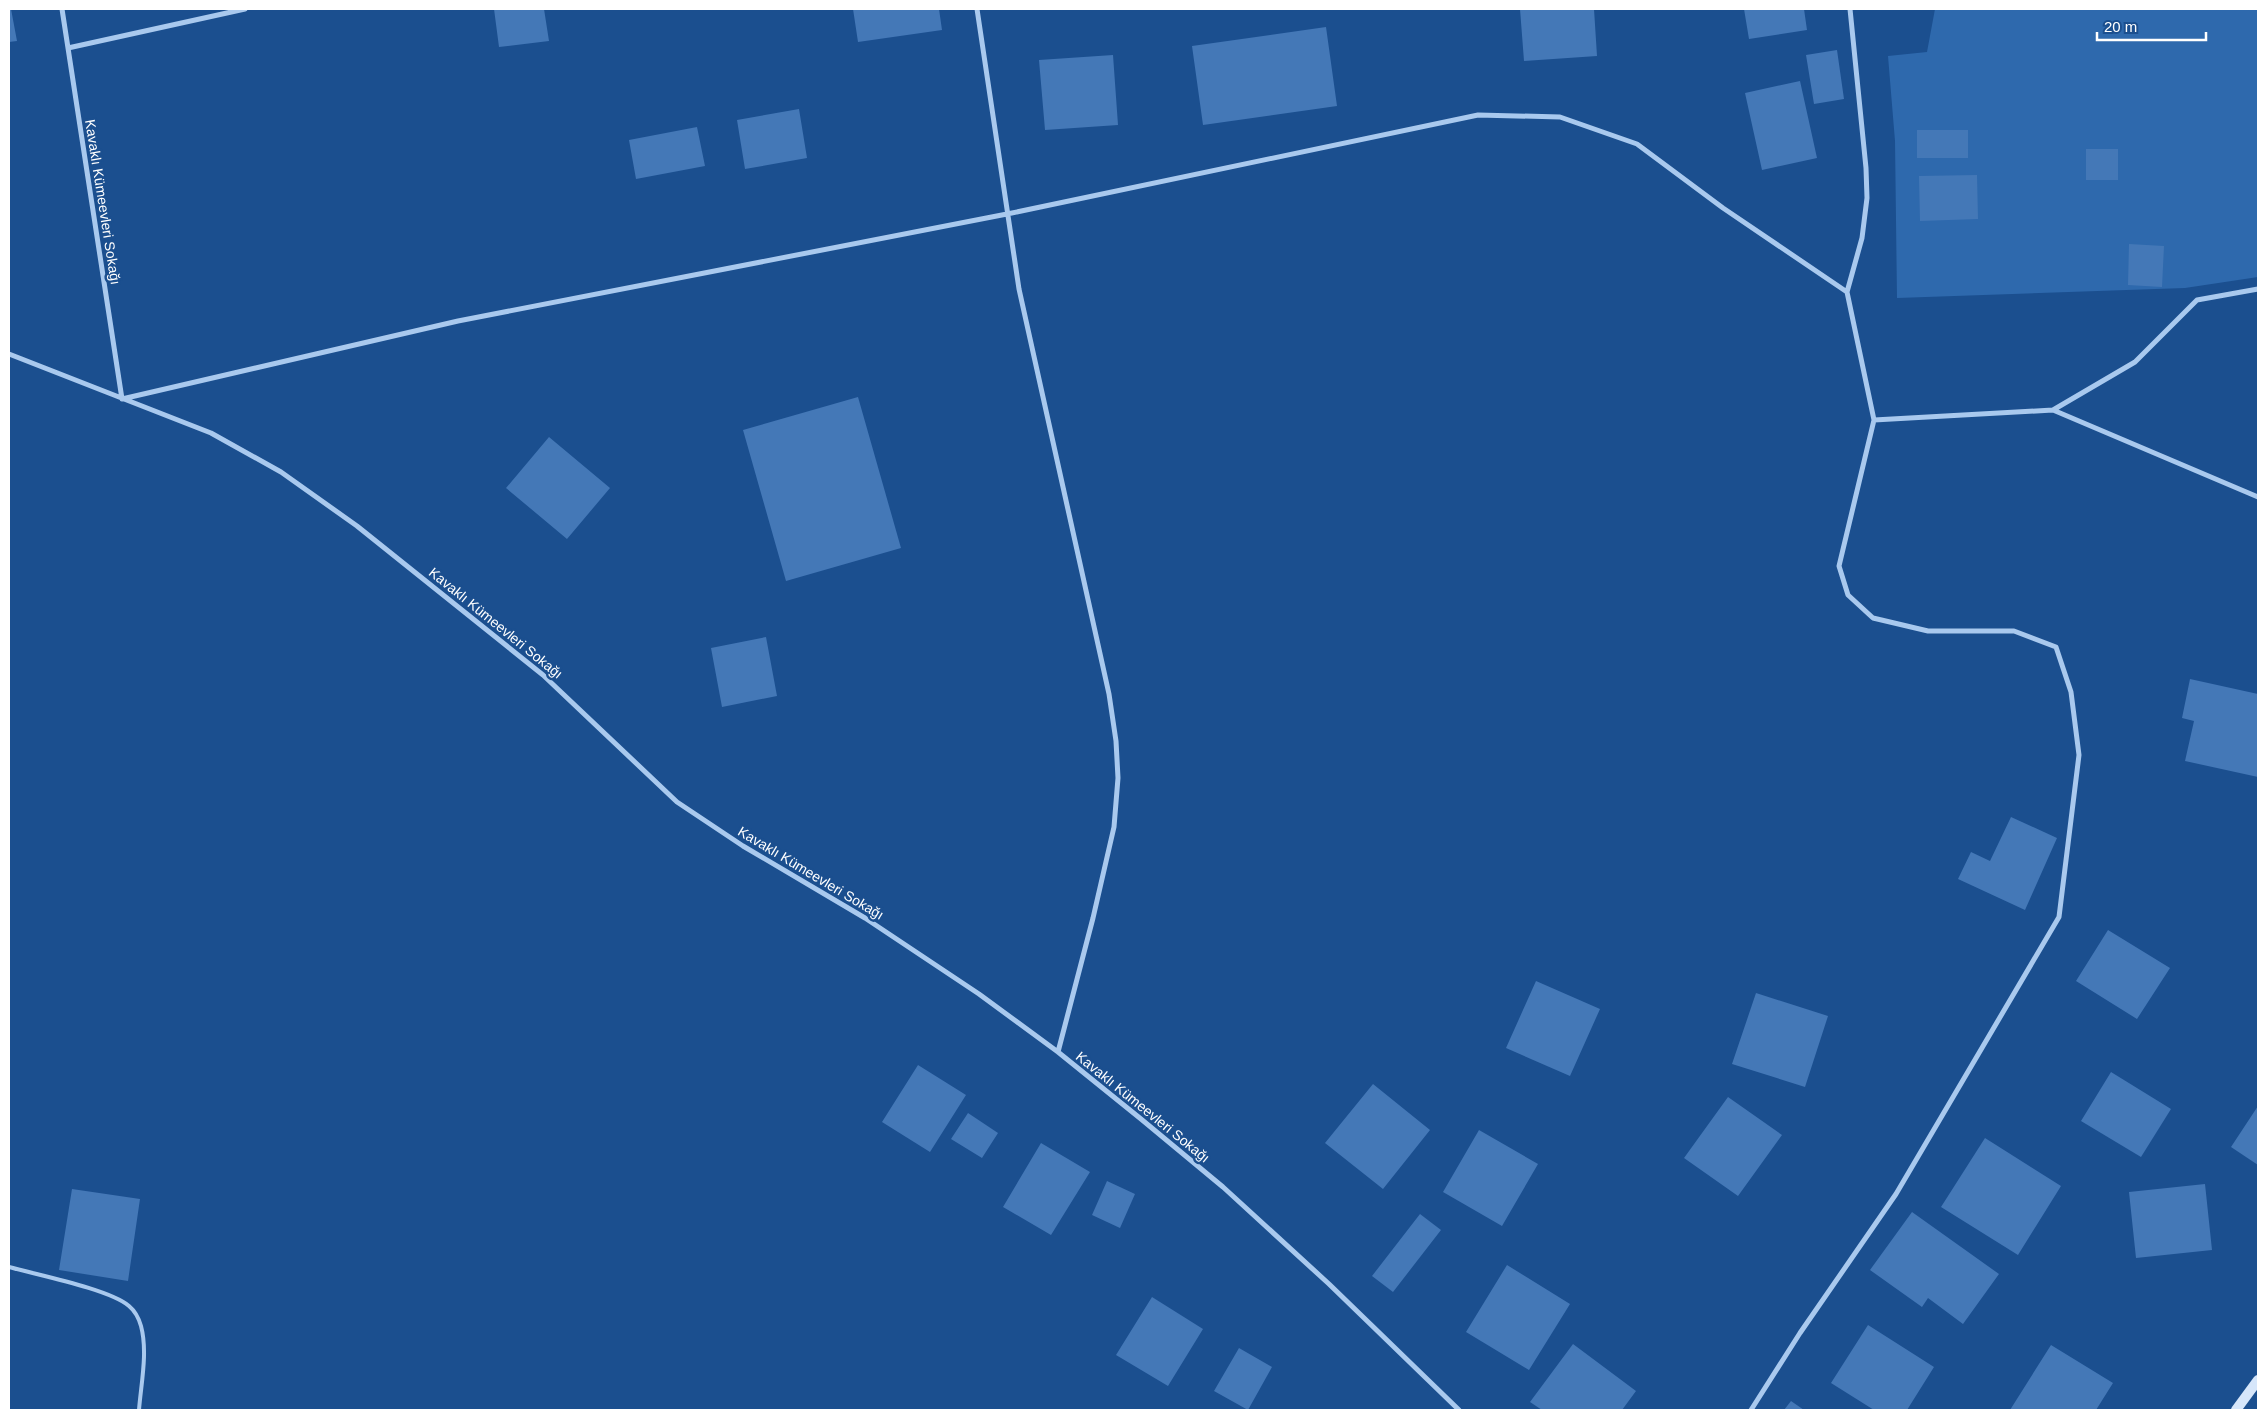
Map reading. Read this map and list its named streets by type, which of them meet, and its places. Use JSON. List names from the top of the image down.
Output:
{
  "streets": {
    "street": ["Kavaklı Kümeevleri Sokağı"]
  },
  "scale_bar": "20 m"
}
